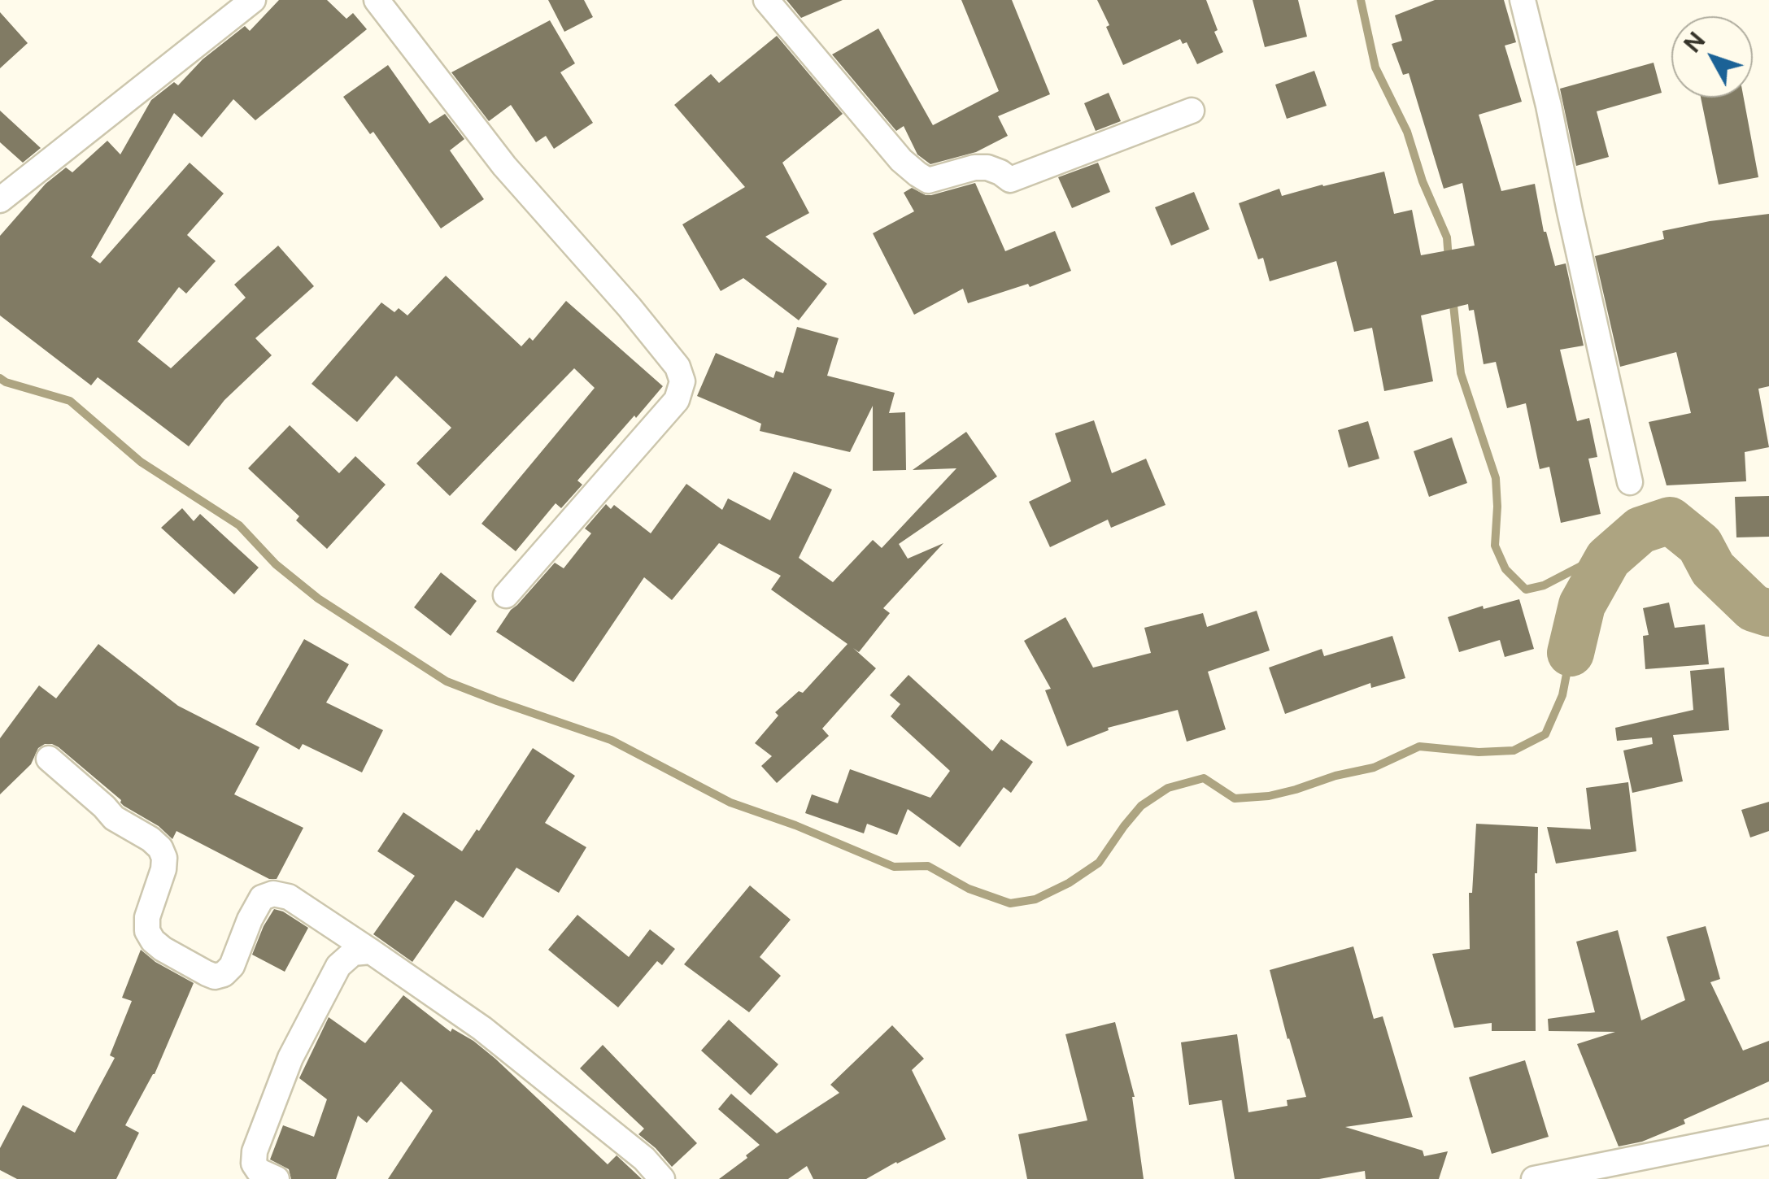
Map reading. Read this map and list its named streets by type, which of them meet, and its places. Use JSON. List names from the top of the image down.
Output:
{
  "north": "top left"
}
